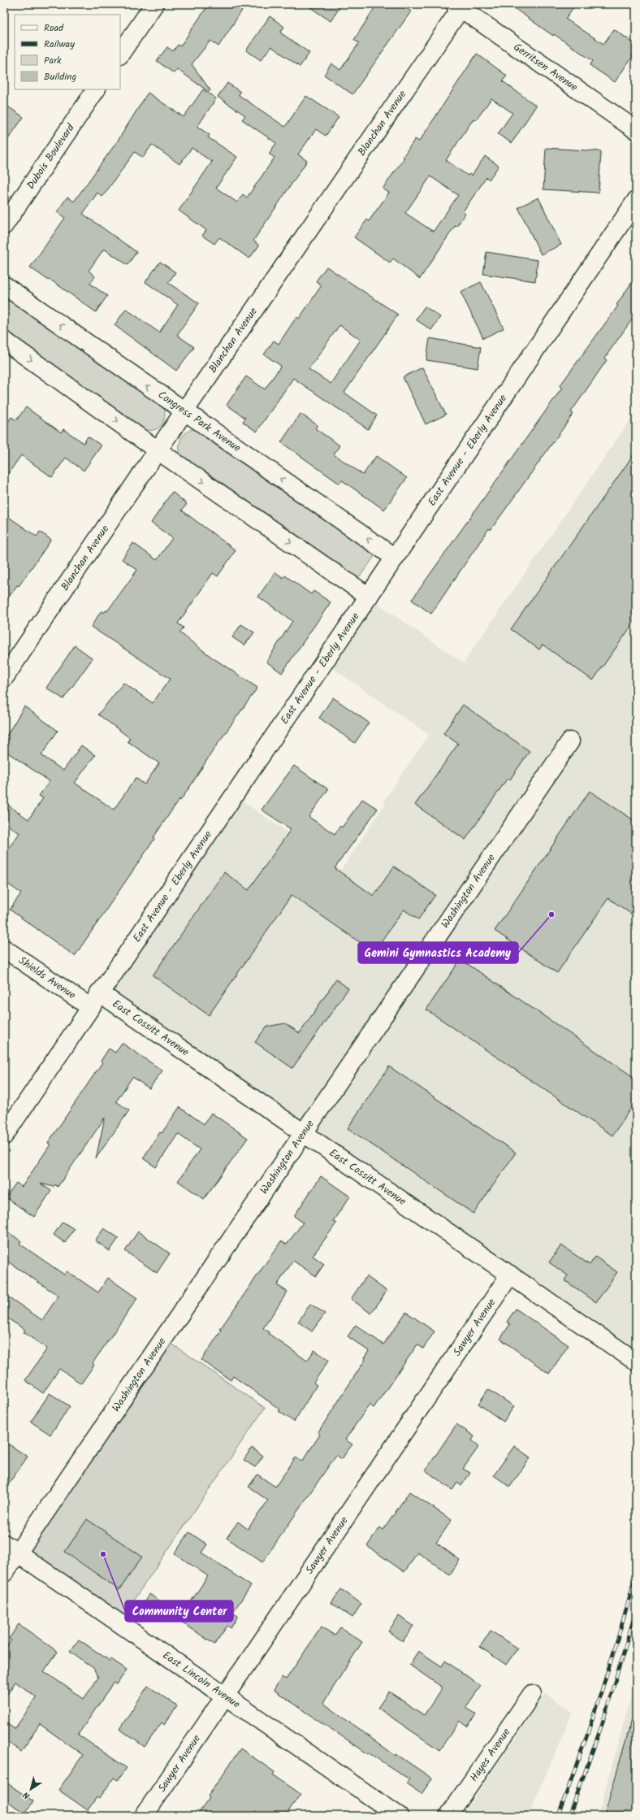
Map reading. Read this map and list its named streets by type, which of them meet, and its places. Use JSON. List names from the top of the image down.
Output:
{
  "streets": {
    "street": [
      "Gerritsen Avenue",
      "Blanchan Avenue",
      "Dubois Boulevard",
      "Congress Park Avenue",
      "East Avenue - Eberly Avenue",
      "Washington Avenue",
      "Shields Avenue",
      "East Cossitt Avenue",
      "Sawyer Avenue",
      "East Lincoln Avenue",
      "Hayes Avenue"
    ]
  },
  "crossings": [
    ["Gerritsen Avenue", "Blanchan Avenue"],
    ["Blanchan Avenue", "Congress Park Avenue"],
    ["Congress Park Avenue", "East Avenue - Eberly Avenue"],
    ["East Avenue - Eberly Avenue", "Shields Avenue"],
    ["East Avenue - Eberly Avenue", "East Cossitt Avenue"],
    ["Washington Avenue", "East Cossitt Avenue"],
    ["Washington Avenue", "East Lincoln Avenue"],
    ["East Cossitt Avenue", "Sawyer Avenue"],
    ["Sawyer Avenue", "East Lincoln Avenue"]
  ],
  "places": ["Gemini Gymnastics Academy", "Community Center"],
  "legend": [
    "Road",
    "Railway",
    "Park",
    "Building"
  ],
  "north": "bottom left"
}
